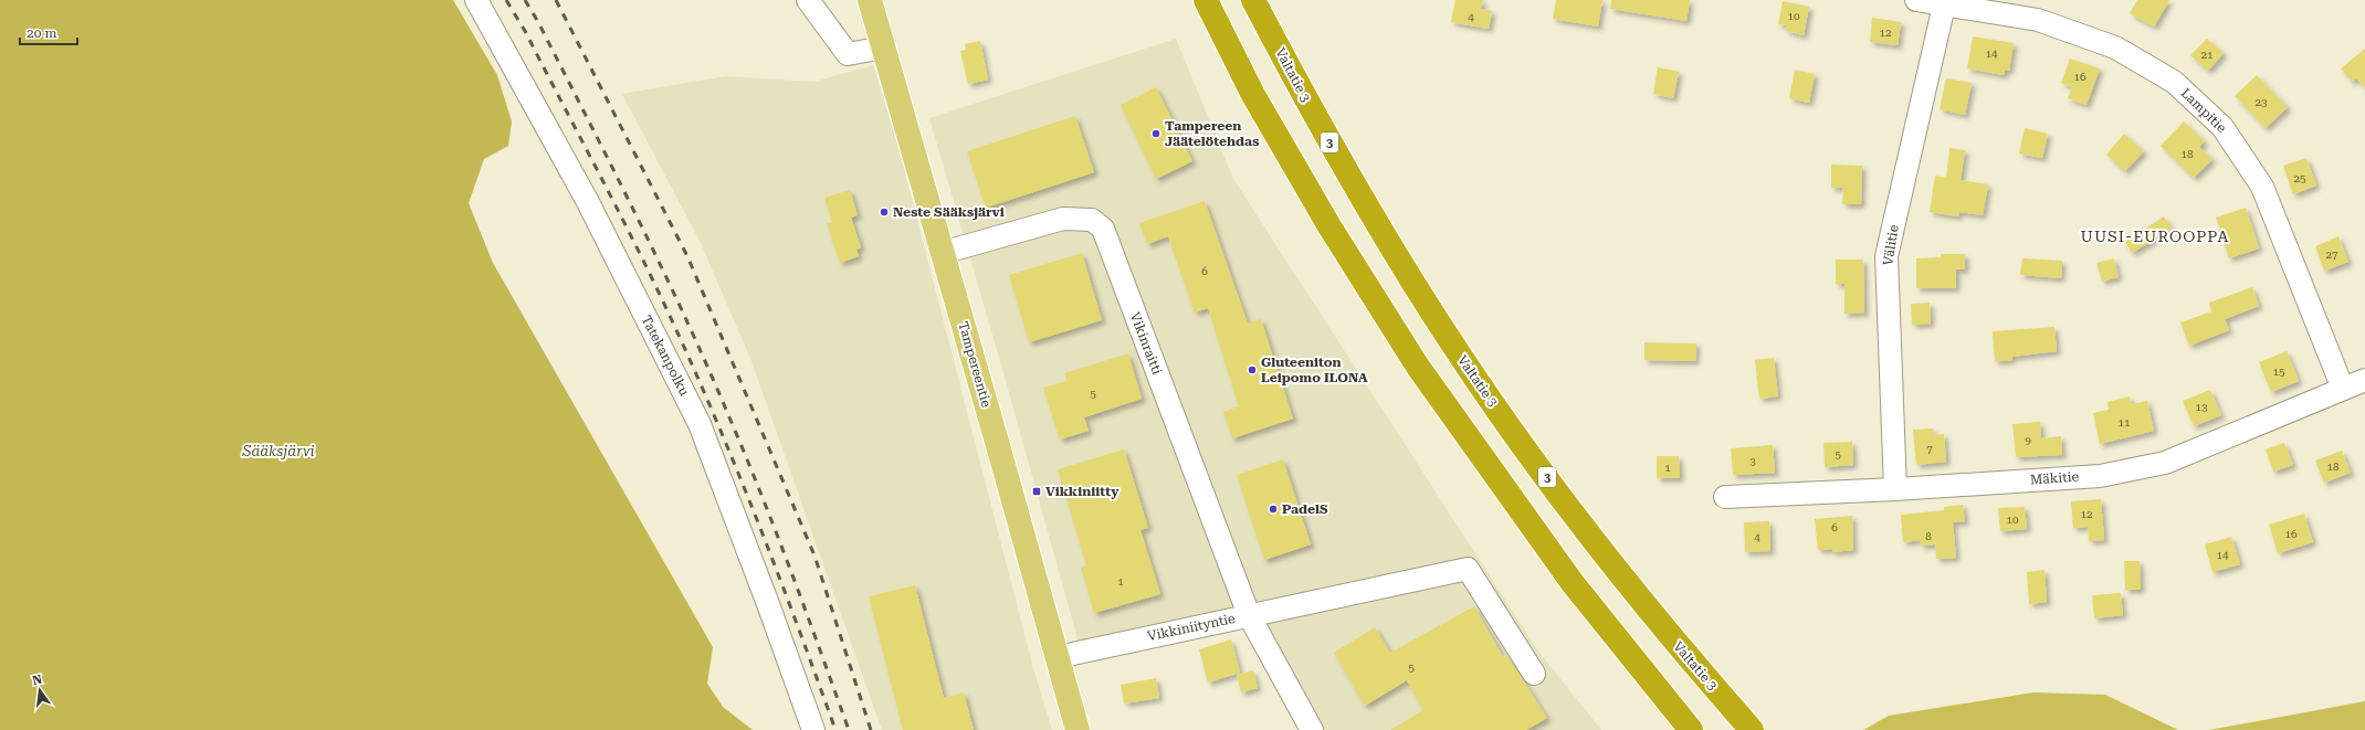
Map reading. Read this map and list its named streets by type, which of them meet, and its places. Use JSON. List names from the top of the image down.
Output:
{
  "streets": {
    "highway": ["Valtatie 3", "3"],
    "main road": ["Tampereentie"],
    "street": [
      "Lampitie",
      "Välitie",
      "Vikinraitti",
      "Tatekanpolku",
      "Mäkitie",
      "Vikkiniityntie"
    ]
  },
  "crossings": [
    ["Lampitie", "Välitie"],
    ["Lampitie", "Mäkitie"],
    ["Välitie", "Mäkitie"],
    ["Vikinraitti", "Tampereentie"],
    ["Vikinraitti", "Vikkiniityntie"],
    ["Tampereentie", "Vikkiniityntie"]
  ],
  "districts": ["UUSI-EUROOPPA"],
  "water": ["Sääksjärvi"],
  "places": {
    "other": [
      "Tampereen Jäätelötehdas",
      "Neste Sääksjärvi",
      "Gluteeniton Leipomo ILONA",
      "PadelS"
    ],
    "transit": ["Vikkiniitty"]
  },
  "house_numbers": [
    "10",
    "4",
    "12",
    "14",
    "21",
    "16",
    "23",
    "18",
    "25",
    "27",
    "6",
    "15",
    "5",
    "13",
    "11",
    "9",
    "7",
    "5",
    "3",
    "18",
    "1",
    "12",
    "10",
    "6",
    "16",
    "8",
    "4",
    "14",
    "1",
    "5"
  ],
  "scale_bar": "20 m",
  "north": "top"
}
